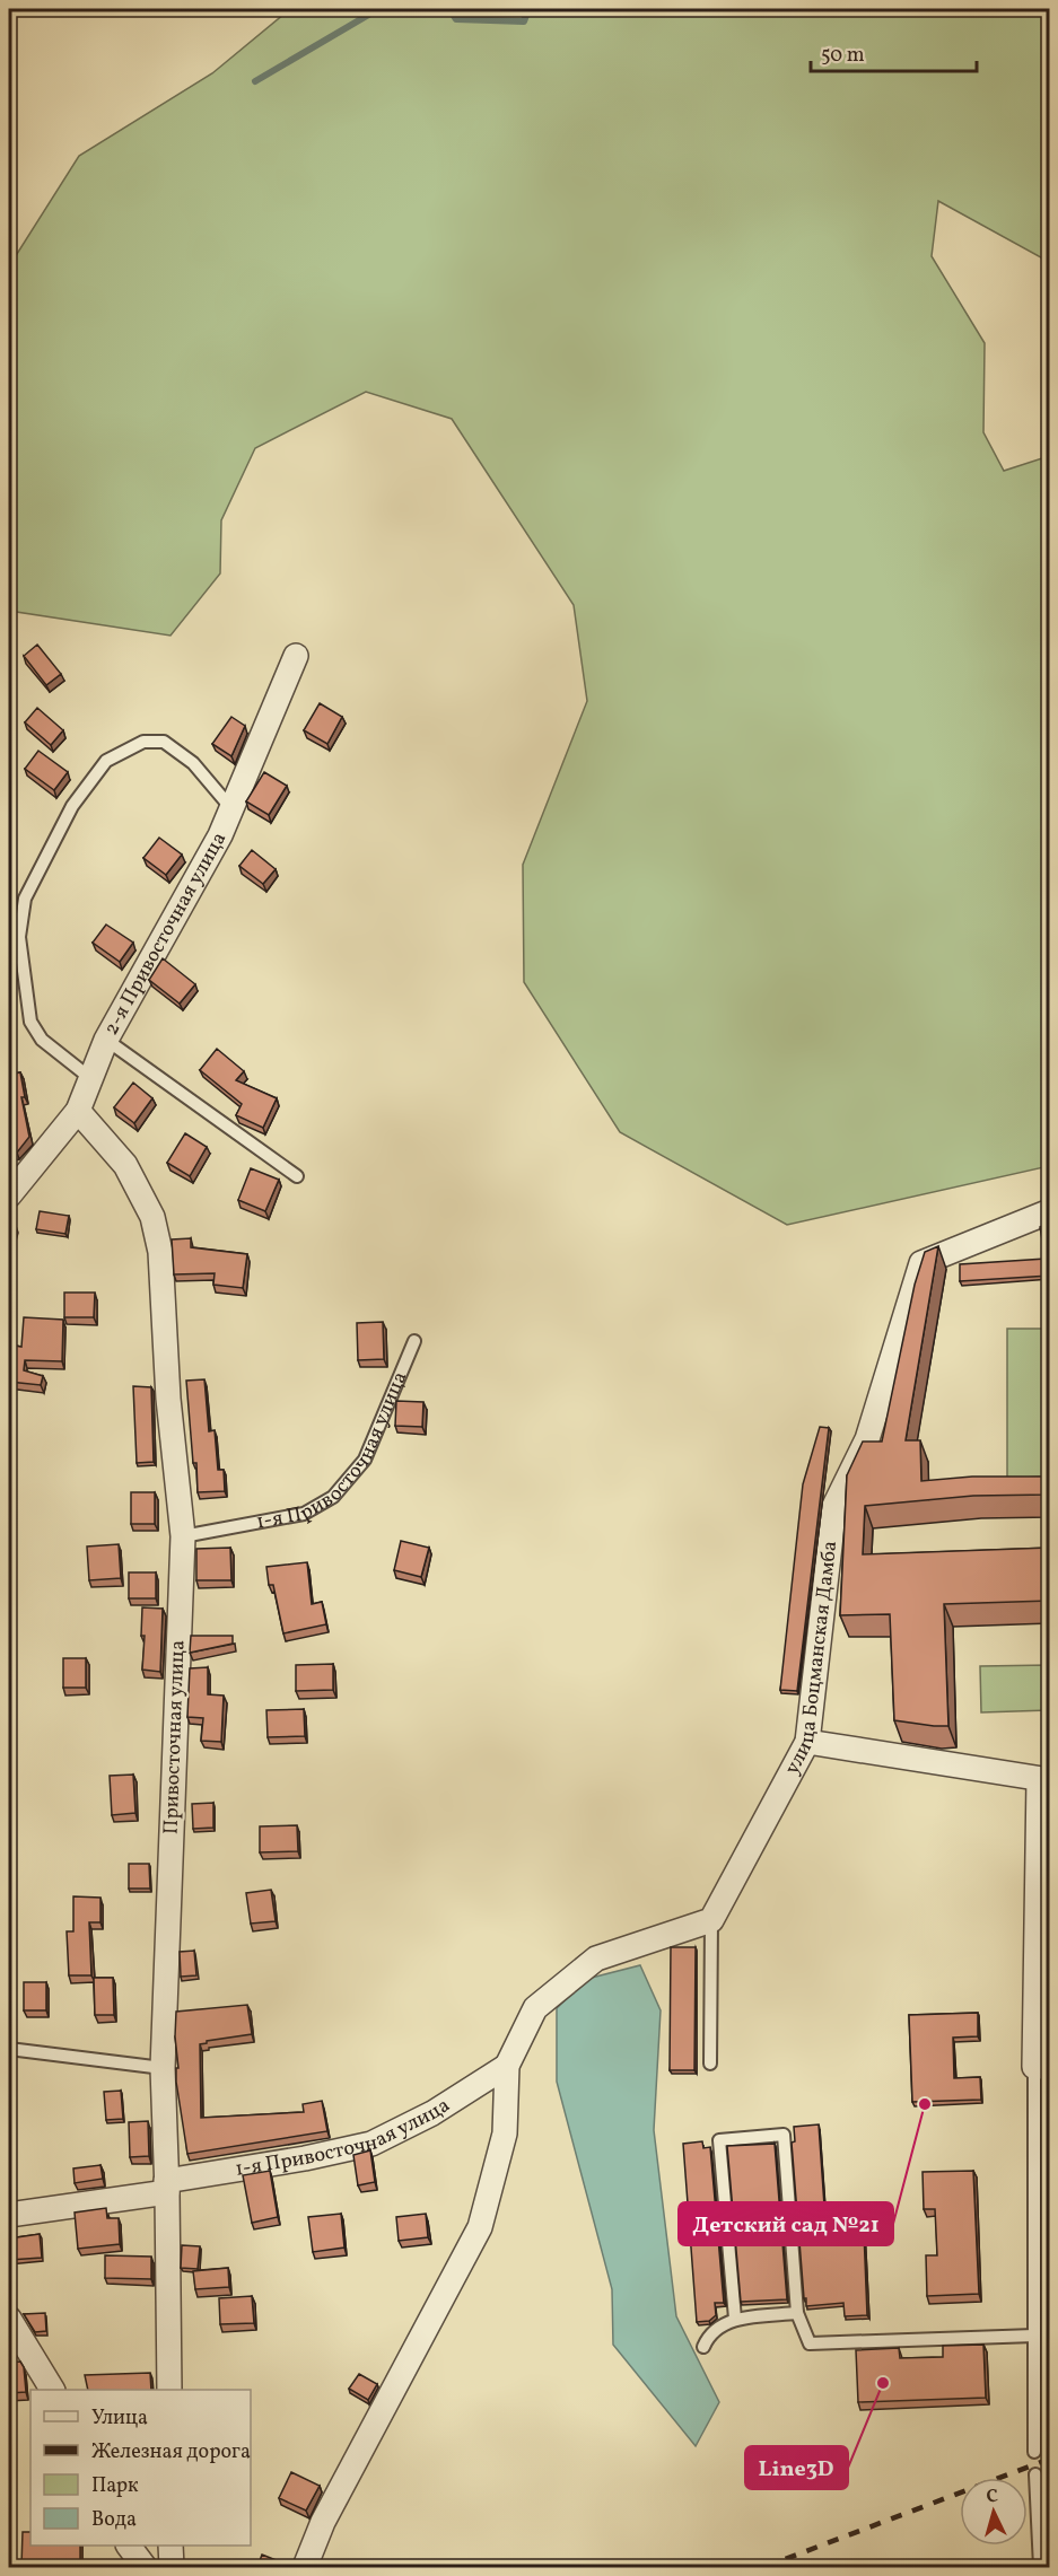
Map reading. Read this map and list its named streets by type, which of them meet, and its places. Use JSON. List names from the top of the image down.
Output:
{
  "streets": {
    "street": [
      "2-я Привосточная улица",
      "1-я Привосточная улица",
      "улица Боцманская Дамба",
      "Привосточная улица"
    ]
  },
  "crossings": [
    ["2-я Привосточная улица", "Привосточная улица"],
    ["1-я Привосточная улица", "Привосточная улица"]
  ],
  "places": ["Детский сад №21", "Line3D"],
  "legend": [
    "Улица",
    "Железная дорога",
    "Парк",
    "Вода"
  ],
  "scale_bar": "50 m",
  "north": "top"
}
